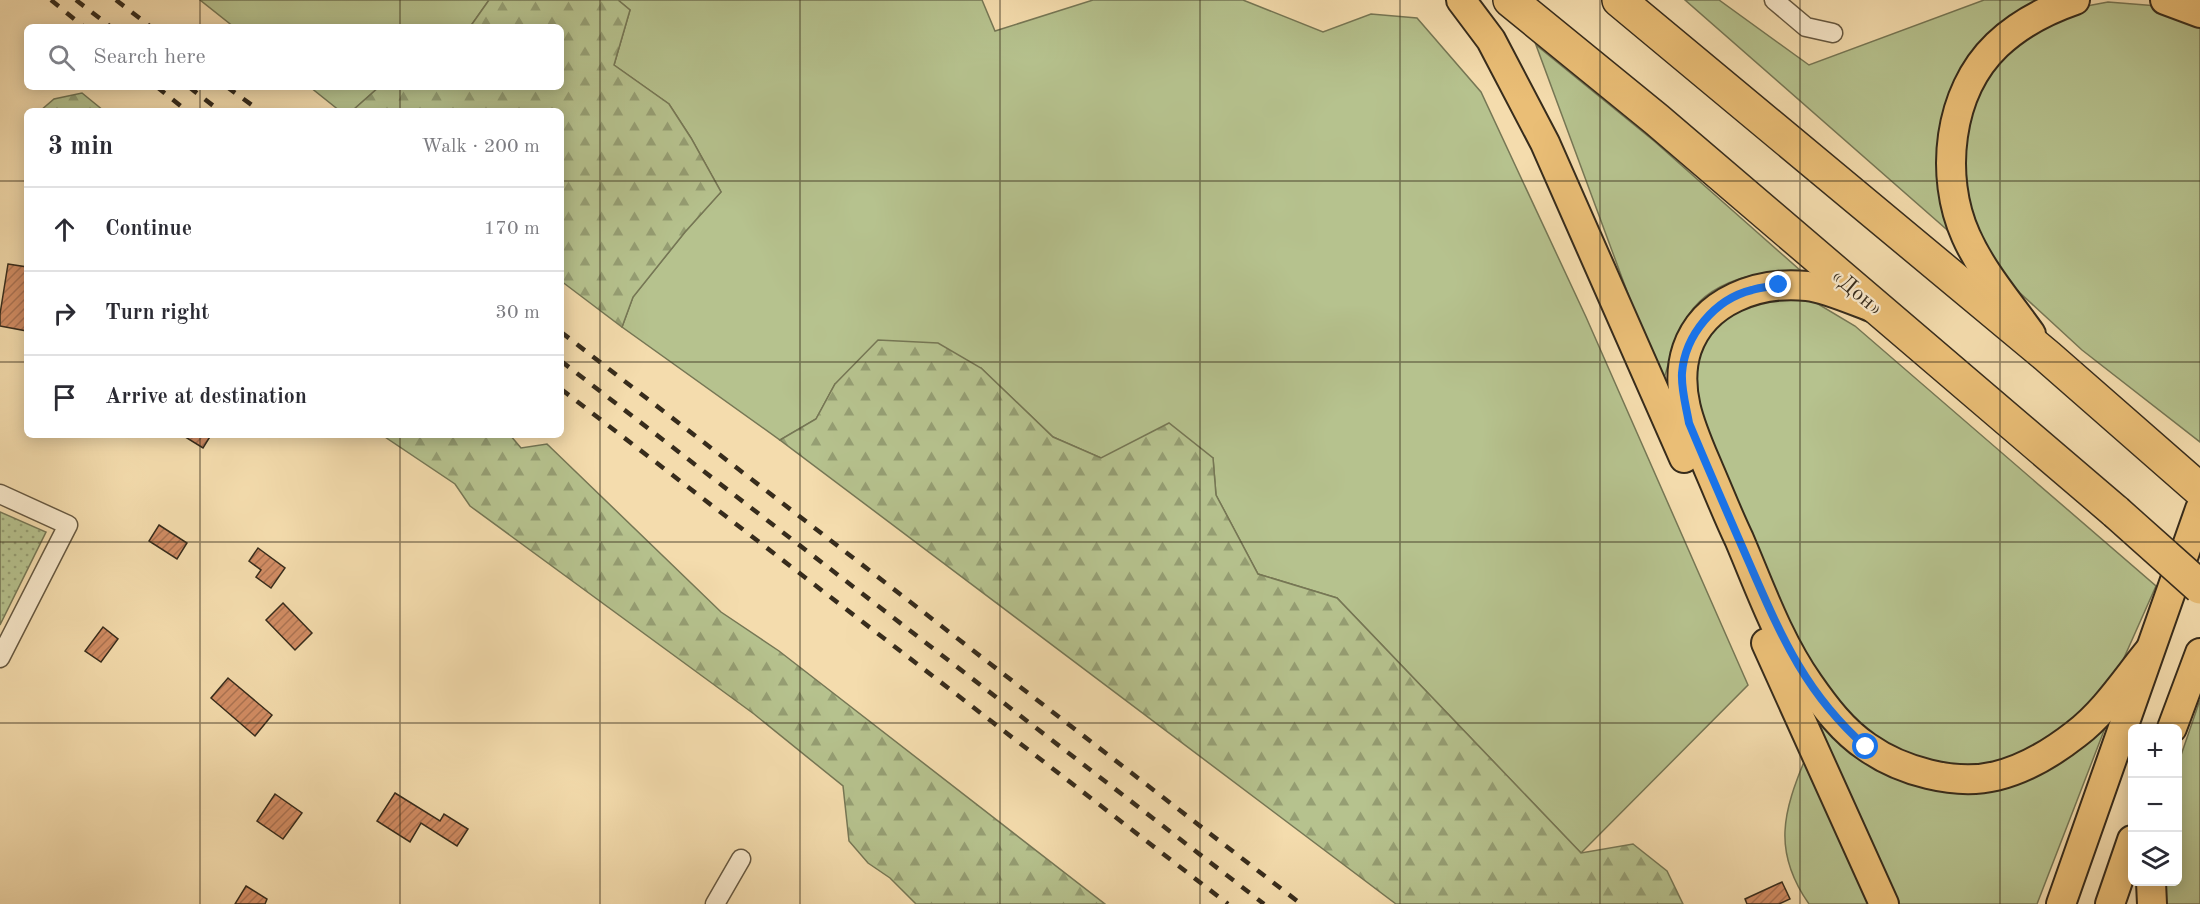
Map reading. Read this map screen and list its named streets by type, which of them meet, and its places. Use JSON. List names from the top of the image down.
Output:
{
  "streets": {
    "highway": ["«Дон»"]
  },
  "page": {
    "search": "Search here",
    "heading": ["3 min", "Walk · 200 m"],
    "list": [
      ["Continue", "170 m"],
      ["Turn right", "30 m"],
      "Arrive at destination"
    ],
    "map_buttons": ["+", "−"]
  }
}
